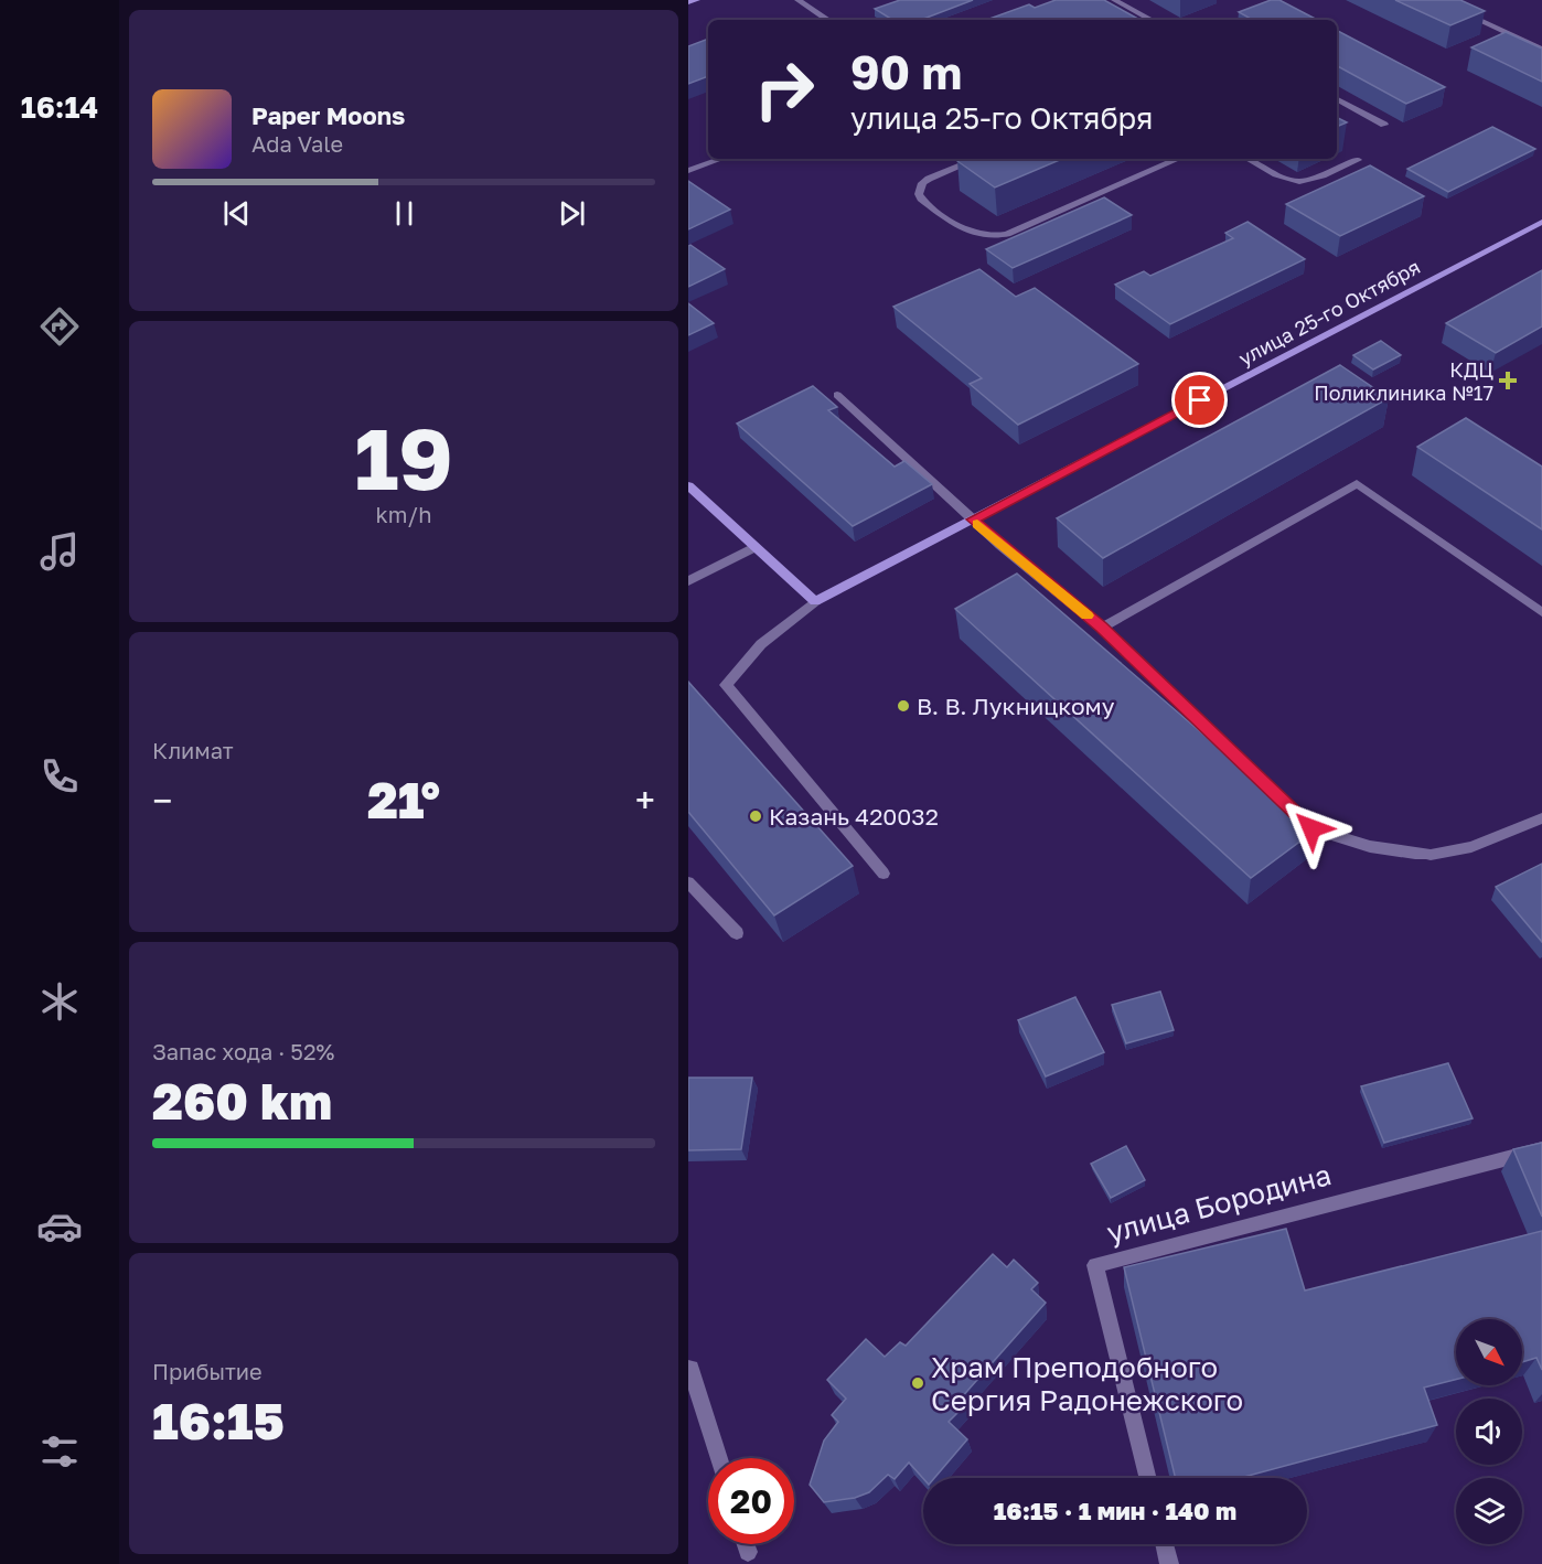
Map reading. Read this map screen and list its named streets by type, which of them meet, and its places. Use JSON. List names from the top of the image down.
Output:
{
  "streets": {
    "street": ["улица 25-го Октября", "улица Бородина"]
  },
  "places": {
    "health": ["КДЦ Поликлиника №17"],
    "other": ["В. В. Лукницкому", "Казань 420032", "Храм Преподобного Сергия Радонежского"]
  },
  "north": "bottom right",
  "page": {
    "tabs": "16:14",
    "turn": ["90 m", "улица 25-го Октября"],
    "song": ["Paper Moons", "Ada Vale"],
    "tile": [
      ["19", "km/h"],
      "Климат",
      ["Запас хода · 52%", "260 km"],
      ["Прибытие", "16:15"]
    ],
    "heat": ["−", "21°", "+"],
    "limit": "20",
    "trip": "16:15 · 1 мин · 140 m"
  }
}
